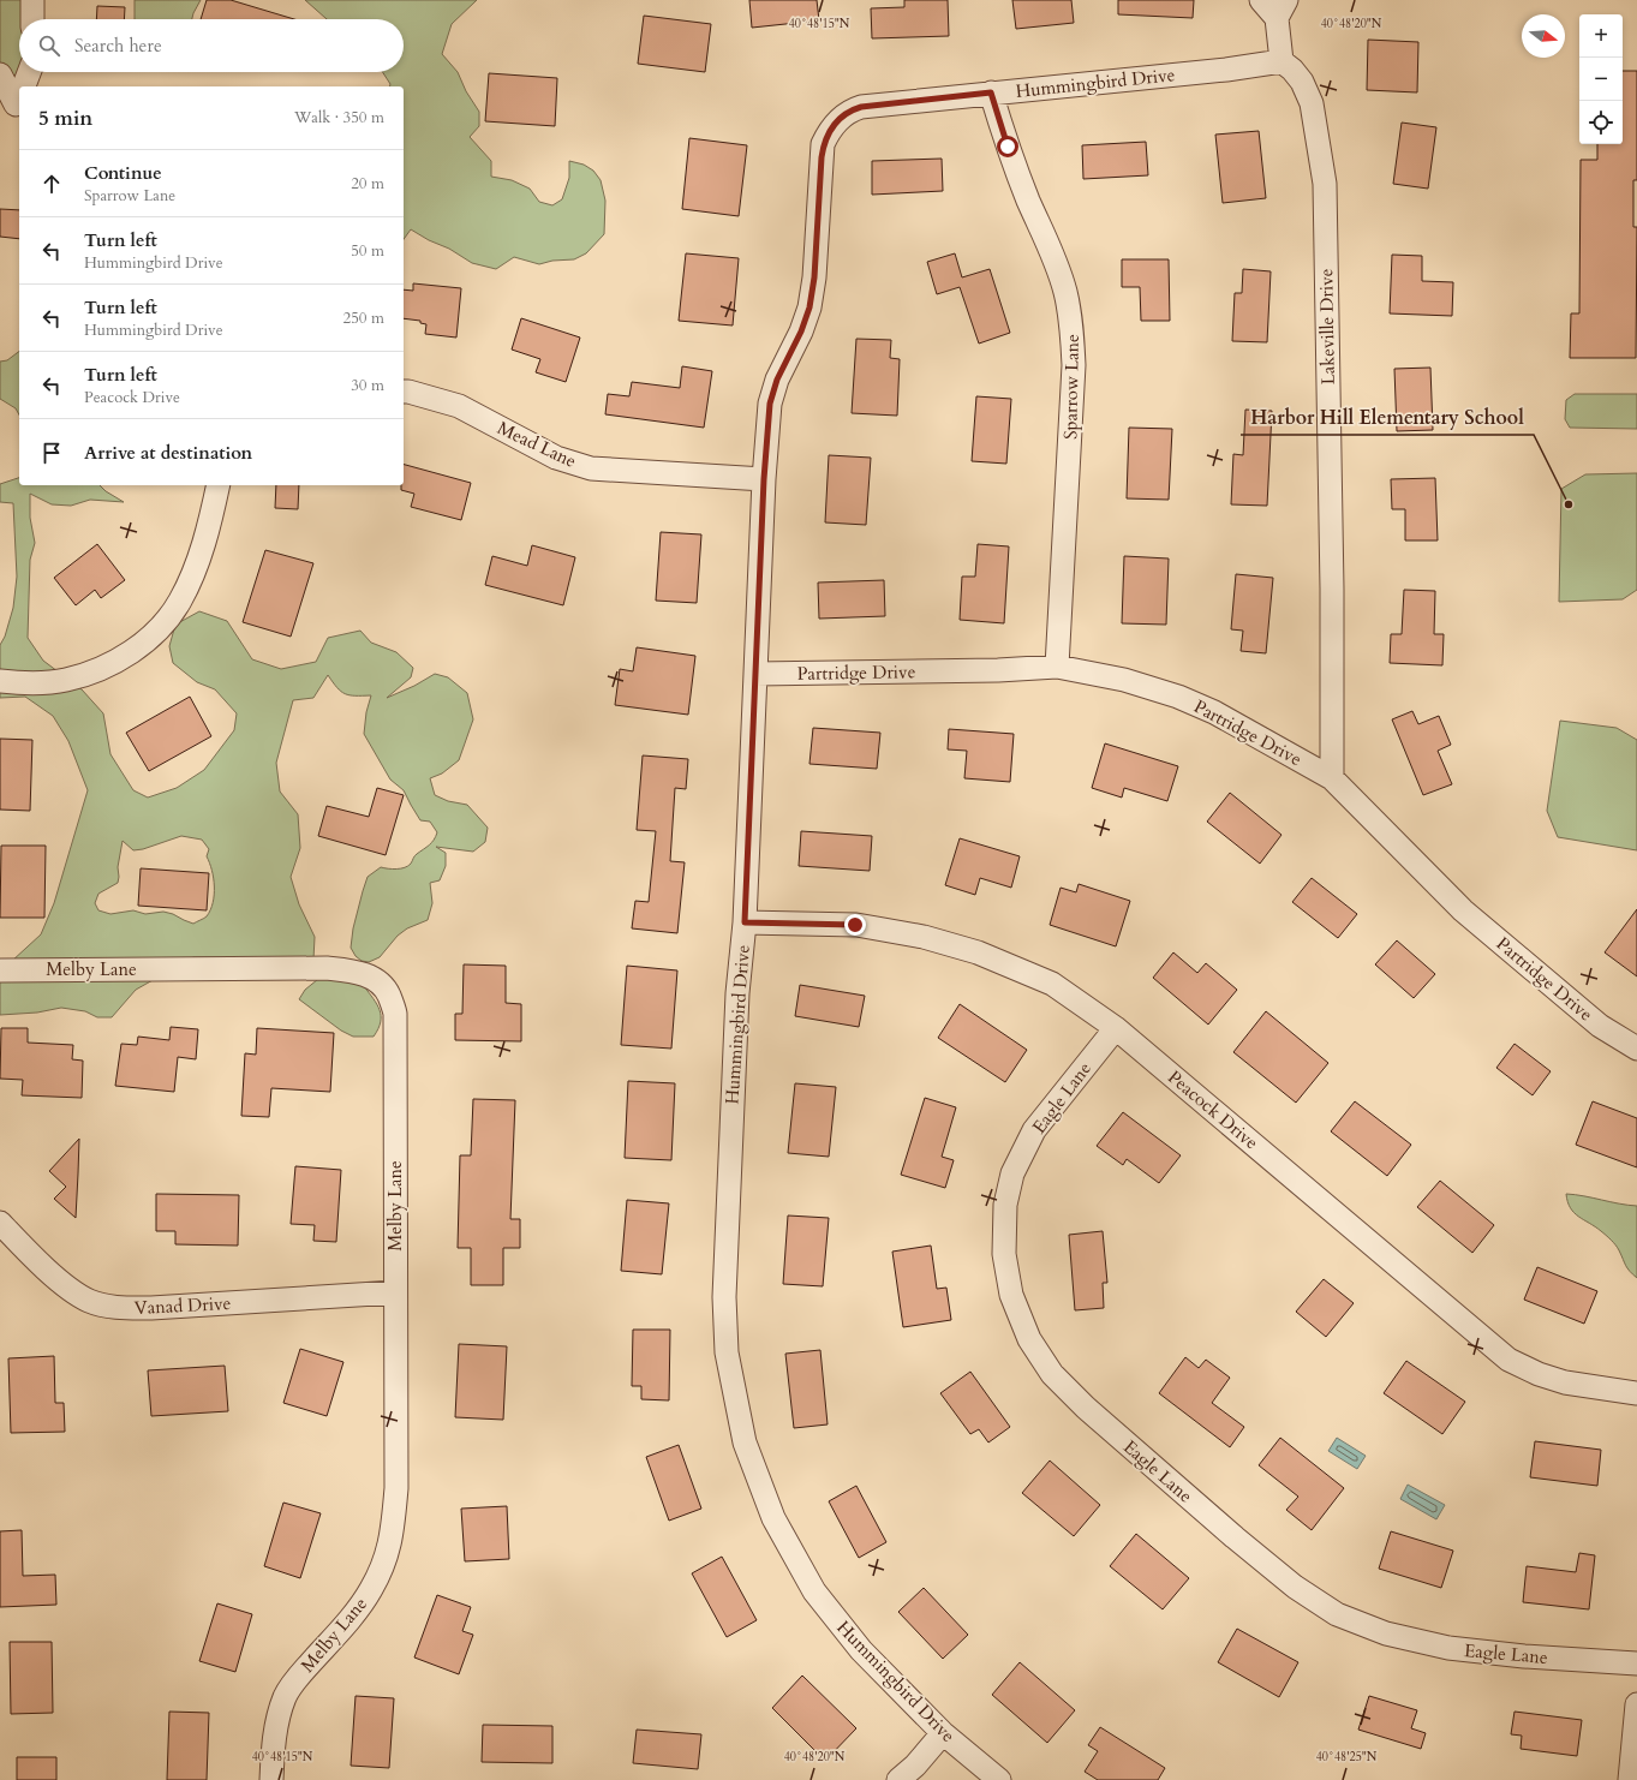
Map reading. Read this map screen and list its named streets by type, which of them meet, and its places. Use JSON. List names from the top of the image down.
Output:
{
  "streets": {
    "street": [
      "Hummingbird Drive",
      "Lakeville Drive",
      "Sparrow Lane",
      "Mead Lane",
      "Partridge Drive",
      "Melby Lane",
      "Eagle Lane",
      "Peacock Drive",
      "Vanad Drive"
    ]
  },
  "crossings": [
    ["Hummingbird Drive", "Lakeville Drive"],
    ["Hummingbird Drive", "Sparrow Lane"],
    ["Hummingbird Drive", "Mead Lane"],
    ["Hummingbird Drive", "Partridge Drive"],
    ["Hummingbird Drive", "Peacock Drive"],
    ["Lakeville Drive", "Partridge Drive"],
    ["Sparrow Lane", "Partridge Drive"],
    ["Melby Lane", "Vanad Drive"],
    ["Eagle Lane", "Peacock Drive"]
  ],
  "places": ["Harbor Hill Elementary School"],
  "north": "right",
  "page": {
    "map_buttons": ["+", "−"],
    "search": "Search here",
    "heading": ["5 min", "Walk · 350 m"],
    "list": [
      ["Continue", "Sparrow Lane", "20 m"],
      ["Turn left", "Hummingbird Drive", "50 m"],
      ["Turn left", "Hummingbird Drive", "250 m"],
      ["Turn left", "Peacock Drive", "30 m"],
      "Arrive at destination"
    ]
  },
  "coordinates": ["40°48'15\"N", "40°48'20\"N", "40°48'25\"N"]
}
